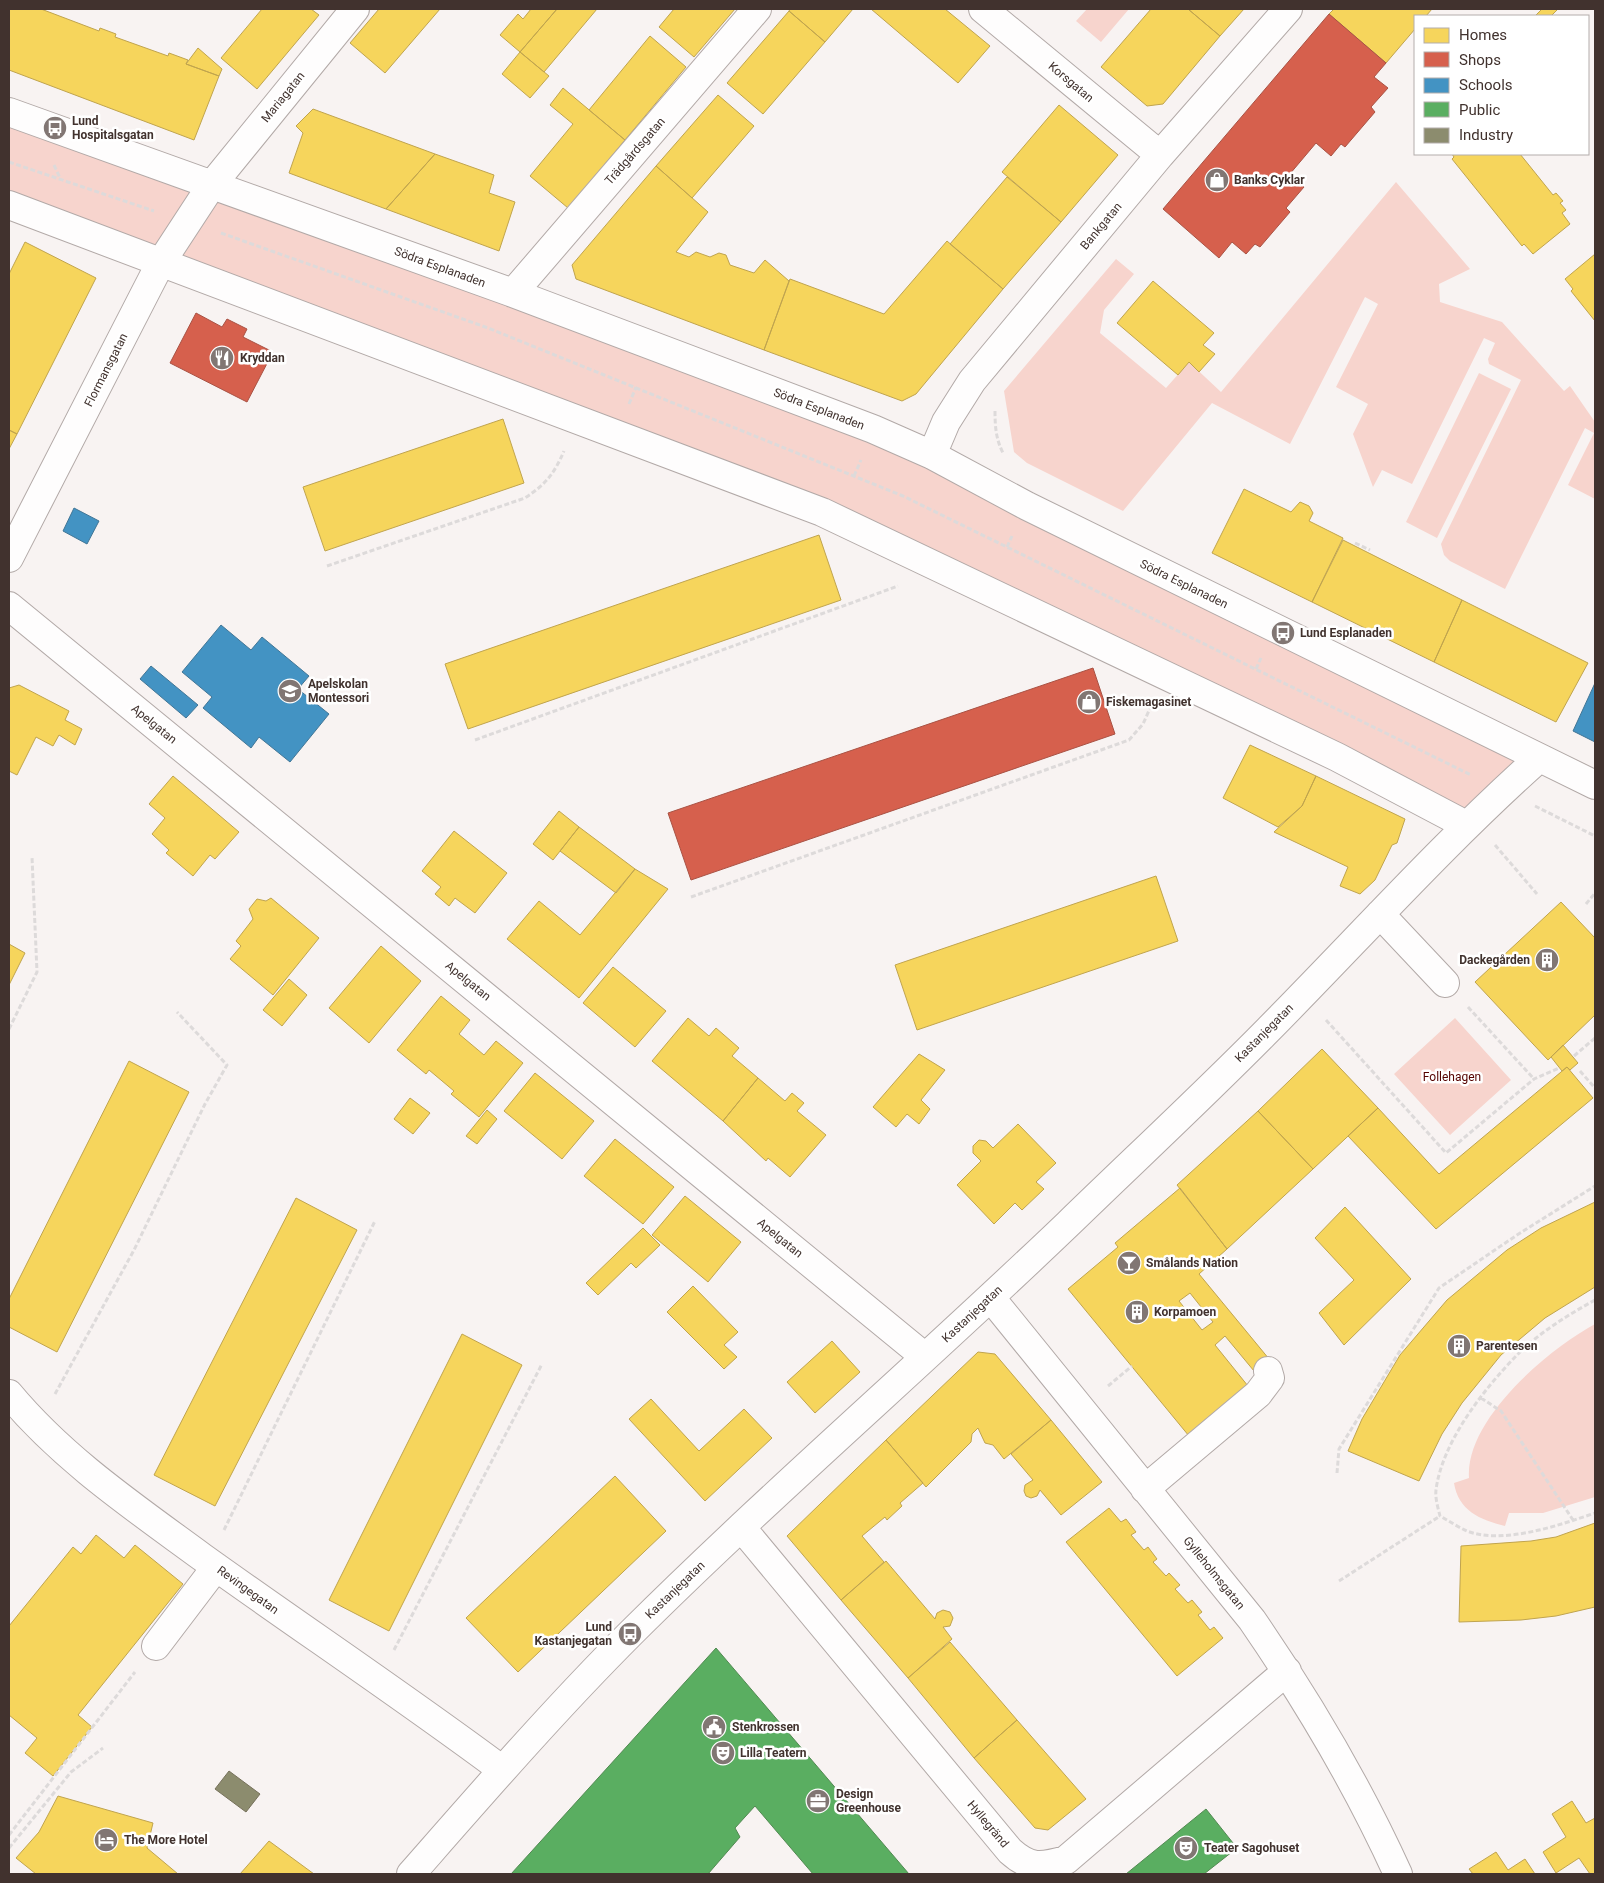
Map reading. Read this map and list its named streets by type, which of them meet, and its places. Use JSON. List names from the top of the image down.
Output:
{
  "streets": {
    "street": [
      "Korsgatan",
      "Mariagatan",
      "Trädgårdsgatan",
      "Bankgatan",
      "Södra Esplanaden",
      "Flormansgatan",
      "Apelgatan",
      "Kastanjegatan",
      "Gylleholmsgatan",
      "Revingegatan",
      "Hyllegränd"
    ]
  },
  "crossings": [
    ["Korsgatan", "Bankgatan"],
    ["Mariagatan", "Södra Esplanaden"],
    ["Mariagatan", "Flormansgatan"],
    ["Trädgårdsgatan", "Södra Esplanaden"],
    ["Bankgatan", "Södra Esplanaden"],
    ["Södra Esplanaden", "Flormansgatan"],
    ["Södra Esplanaden", "Kastanjegatan"],
    ["Apelgatan", "Kastanjegatan"],
    ["Kastanjegatan", "Gylleholmsgatan"],
    ["Kastanjegatan", "Revingegatan"],
    ["Kastanjegatan", "Hyllegränd"],
    ["Gylleholmsgatan", "Hyllegränd"]
  ],
  "parks": ["Follehagen"],
  "places": {
    "bus stop": ["Lund Hospitalsgatan", "Lund Esplanaden", "Lund Kastanjegatan"],
    "shop": ["Banks Cyklar", "Fiskemagasinet"],
    "restaurant": ["Kryddan"],
    "school or university": ["Apelskolan Montessori"],
    "building": ["Dackegården", "Korpamoen", "Parentesen"],
    "bar": ["Smålands Nation"],
    "public building": ["Stenkrossen"],
    "theatre": ["Lilla Teatern", "Teater Sagohuset"],
    "office": ["Design Greenhouse"],
    "hotel": ["The More Hotel"]
  },
  "legend": [
    "Homes",
    "Shops",
    "Schools",
    "Public",
    "Industry"
  ]
}
